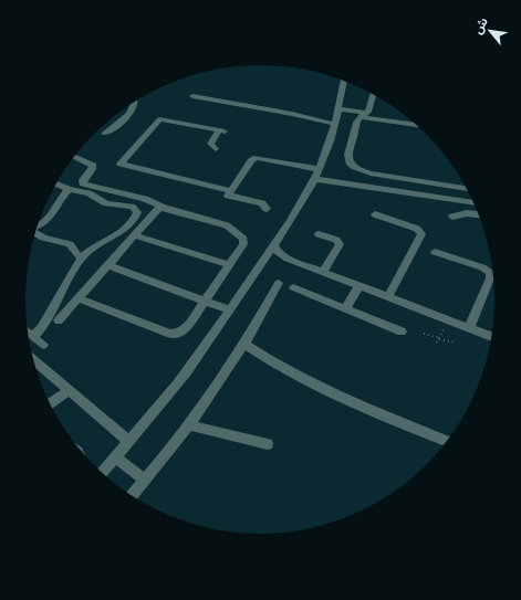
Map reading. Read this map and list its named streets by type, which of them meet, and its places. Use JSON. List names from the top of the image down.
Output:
{
  "north": "top left"
}
